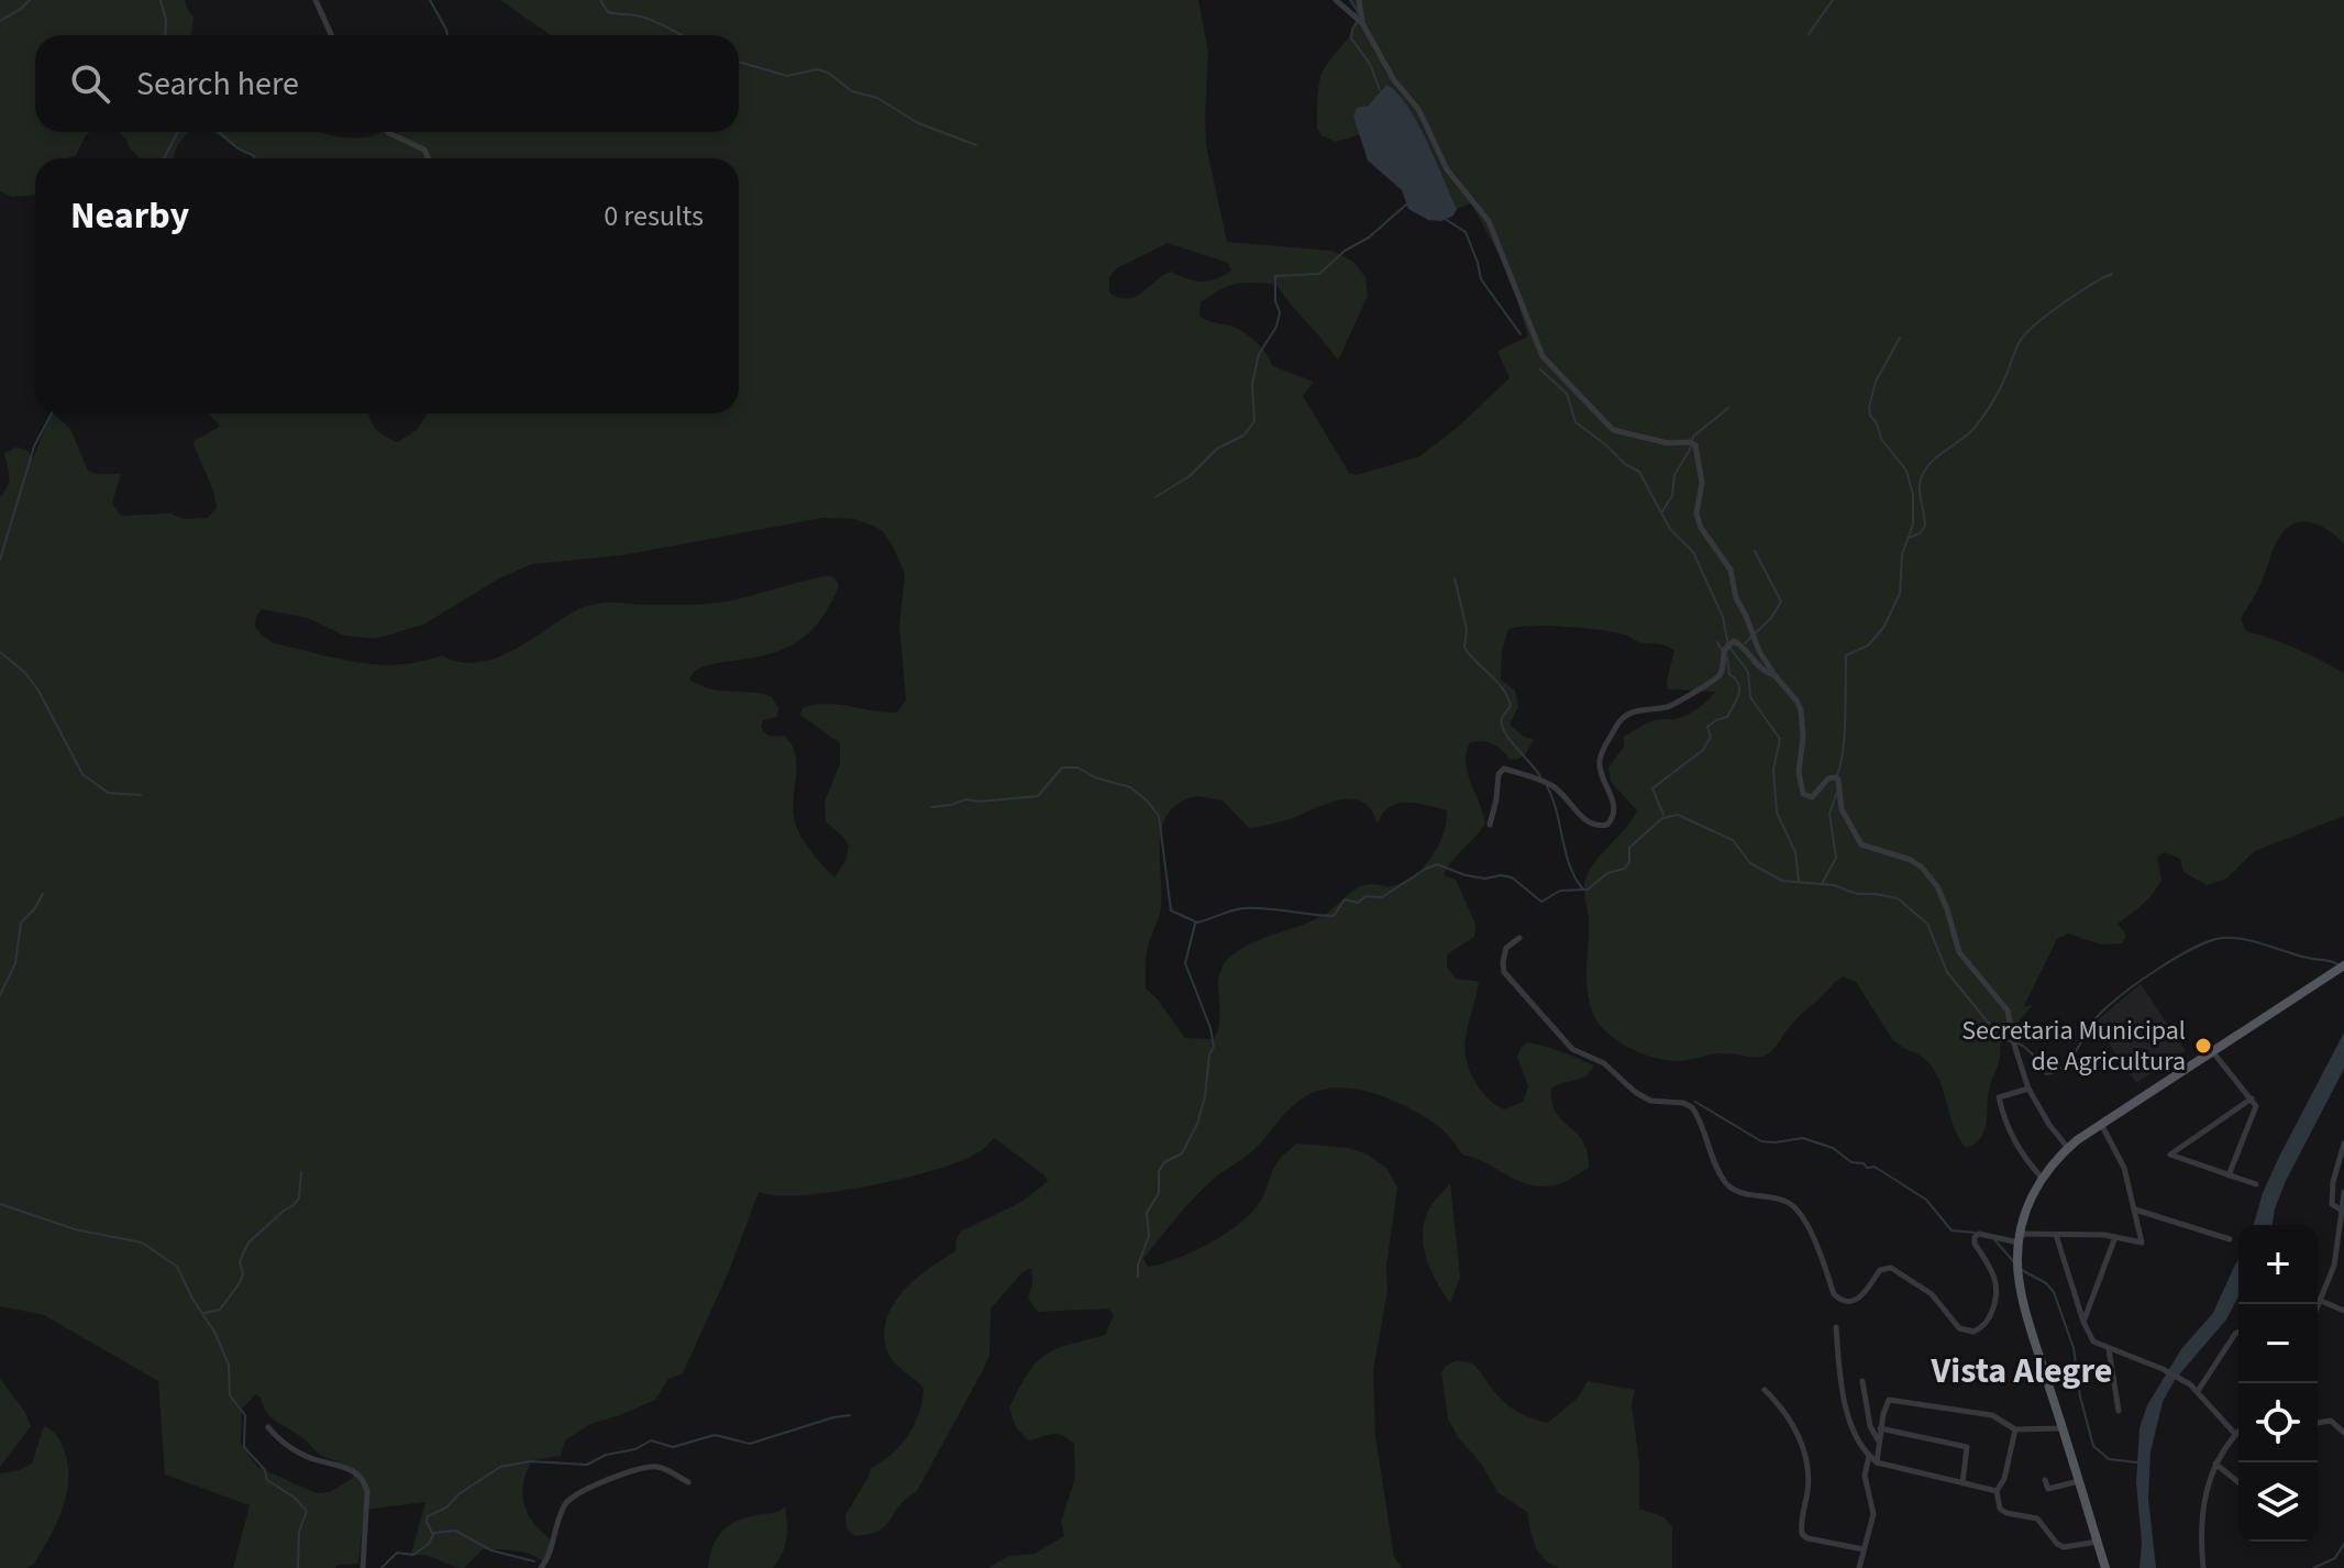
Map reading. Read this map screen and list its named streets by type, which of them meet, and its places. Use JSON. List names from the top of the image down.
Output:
{
  "districts": ["Vista Alegre"],
  "places": ["Secretaria Municipal de Agricultura"],
  "page": {
    "search": "Search here",
    "heading": ["Nearby", "0 results"],
    "map_buttons": ["+", "−"]
  }
}
